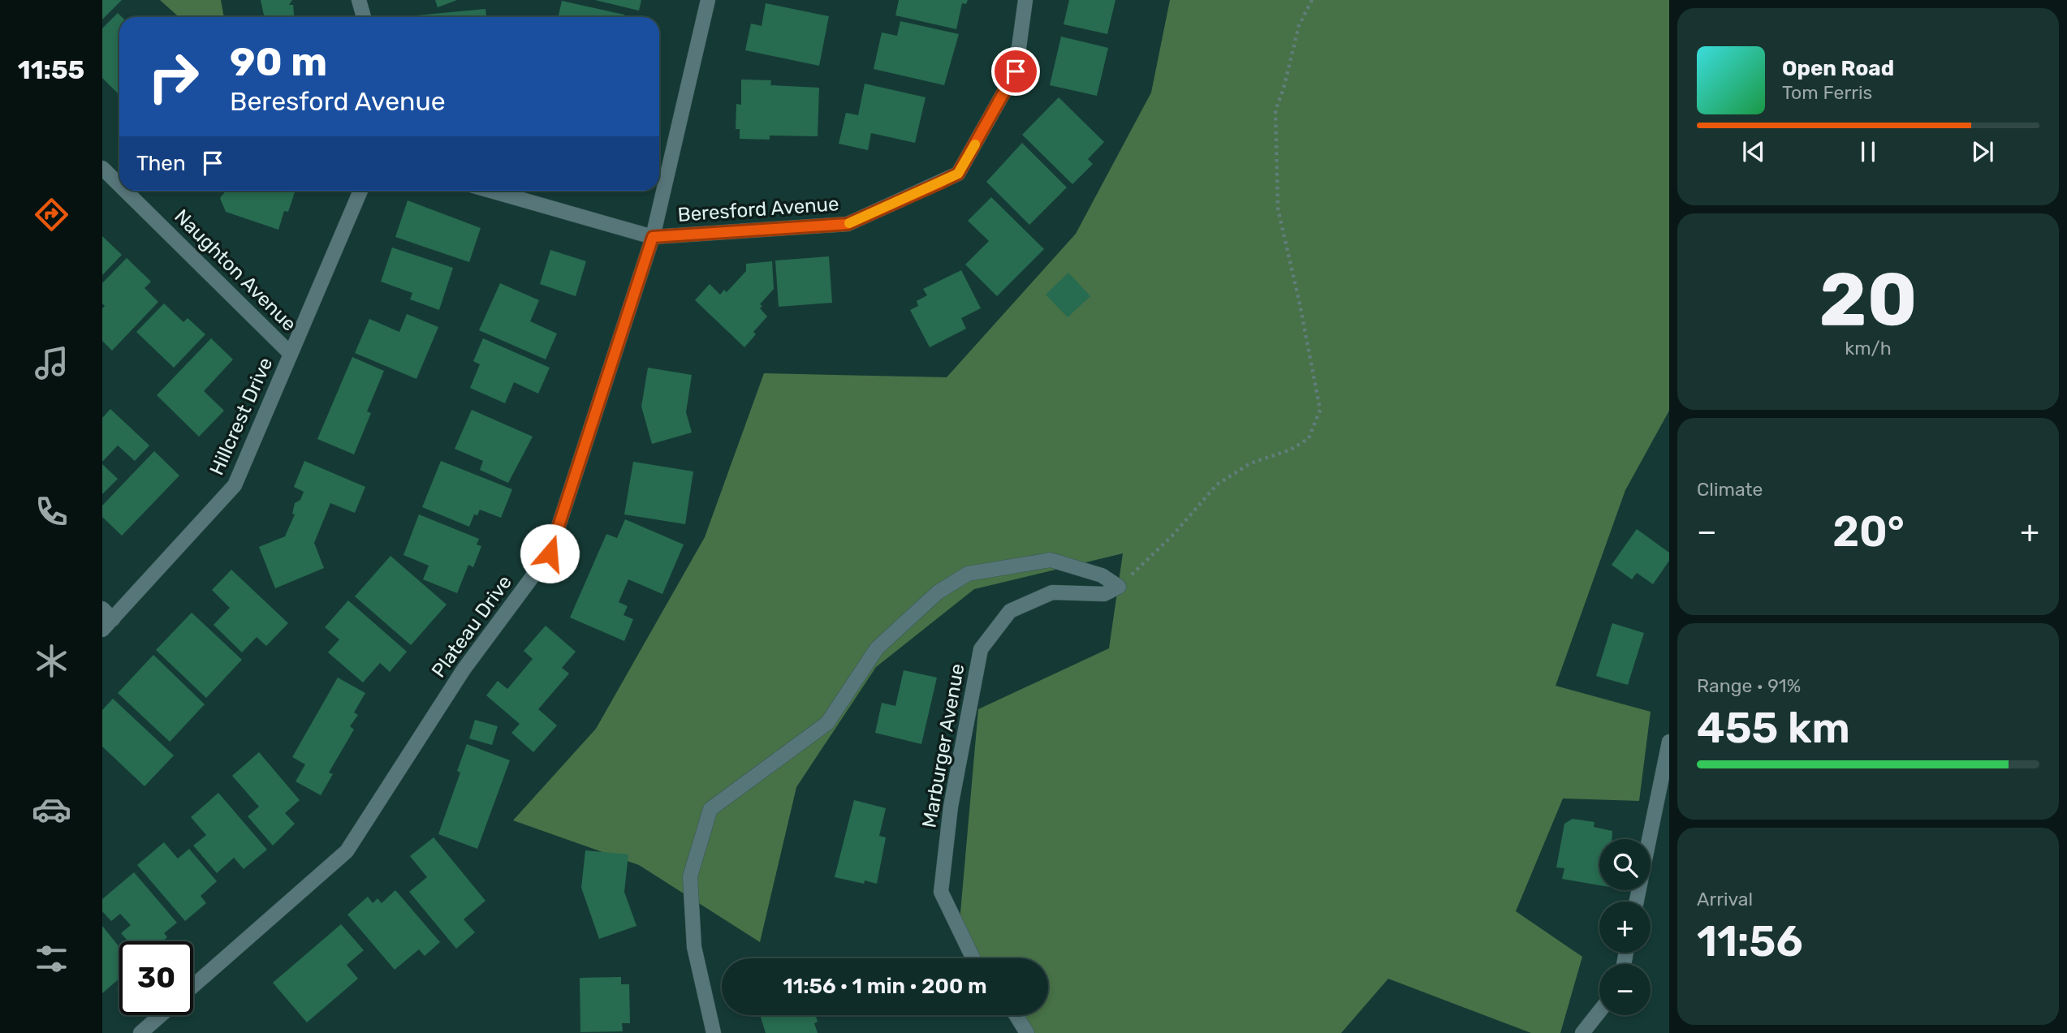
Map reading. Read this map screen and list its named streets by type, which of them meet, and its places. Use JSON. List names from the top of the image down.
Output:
{
  "streets": {
    "street": [
      "Beresford Avenue",
      "Naughton Avenue",
      "Hillcrest Drive",
      "Plateau Drive",
      "Marburger Avenue"
    ]
  },
  "crossings": [
    ["Beresford Avenue", "Plateau Drive"],
    ["Naughton Avenue", "Hillcrest Drive"]
  ],
  "page": {
    "tabs": "11:55",
    "turn": ["90 m", "Beresford Avenue"],
    "song": ["Open Road", "Tom Ferris"],
    "then": "Then",
    "tile": [
      ["20", "km/h"],
      "Climate",
      ["Range · 91%", "455 km"],
      ["Arrival", "11:56"]
    ],
    "heat": ["−", "20°", "+"],
    "map_buttons": ["+", "−"],
    "limit": "30",
    "trip": "11:56 · 1 min · 200 m"
  }
}
